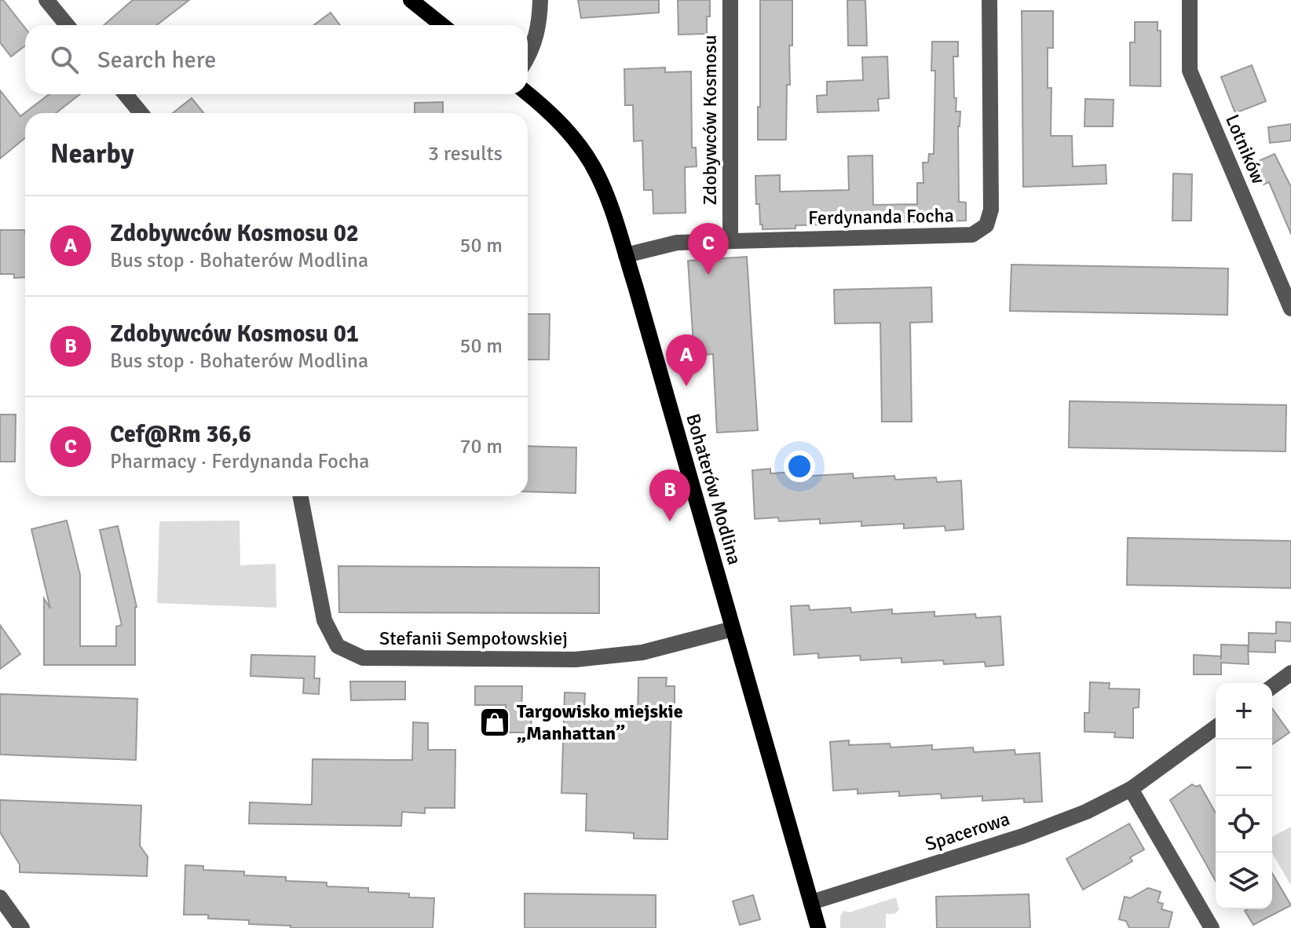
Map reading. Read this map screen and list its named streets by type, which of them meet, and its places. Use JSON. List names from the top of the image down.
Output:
{
  "streets": {
    "main road": ["Bohaterów Modlina"],
    "street": [
      "Zdobywców Kosmosu",
      "Lotników",
      "Ferdynanda Focha",
      "Stefanii Sempołowskiej",
      "Spacerowa"
    ]
  },
  "crossings": [
    ["Zdobywców Kosmosu", "Ferdynanda Focha"],
    ["Ferdynanda Focha", "Bohaterów Modlina"],
    ["Bohaterów Modlina", "Stefanii Sempołowskiej"],
    ["Bohaterów Modlina", "Spacerowa"]
  ],
  "places": {
    "shop": ["Targowisko miejskie „Manhattan”"]
  },
  "page": {
    "search": "Search here",
    "heading": ["Nearby", "3 results"],
    "list": [
      {
        "mark": "A",
        "name": "Zdobywców Kosmosu 02",
        "note": "Bus stop · Bohaterów Modlina",
        "value": "50 m"
      },
      {
        "mark": "B",
        "name": "Zdobywców Kosmosu 01",
        "note": "Bus stop · Bohaterów Modlina",
        "value": "50 m"
      },
      {
        "mark": "C",
        "name": "Cef@Rm 36,6",
        "note": "Pharmacy · Ferdynanda Focha",
        "value": "70 m"
      }
    ],
    "pins": ["C", "A", "B"],
    "map_buttons": ["+", "−"]
  }
}
